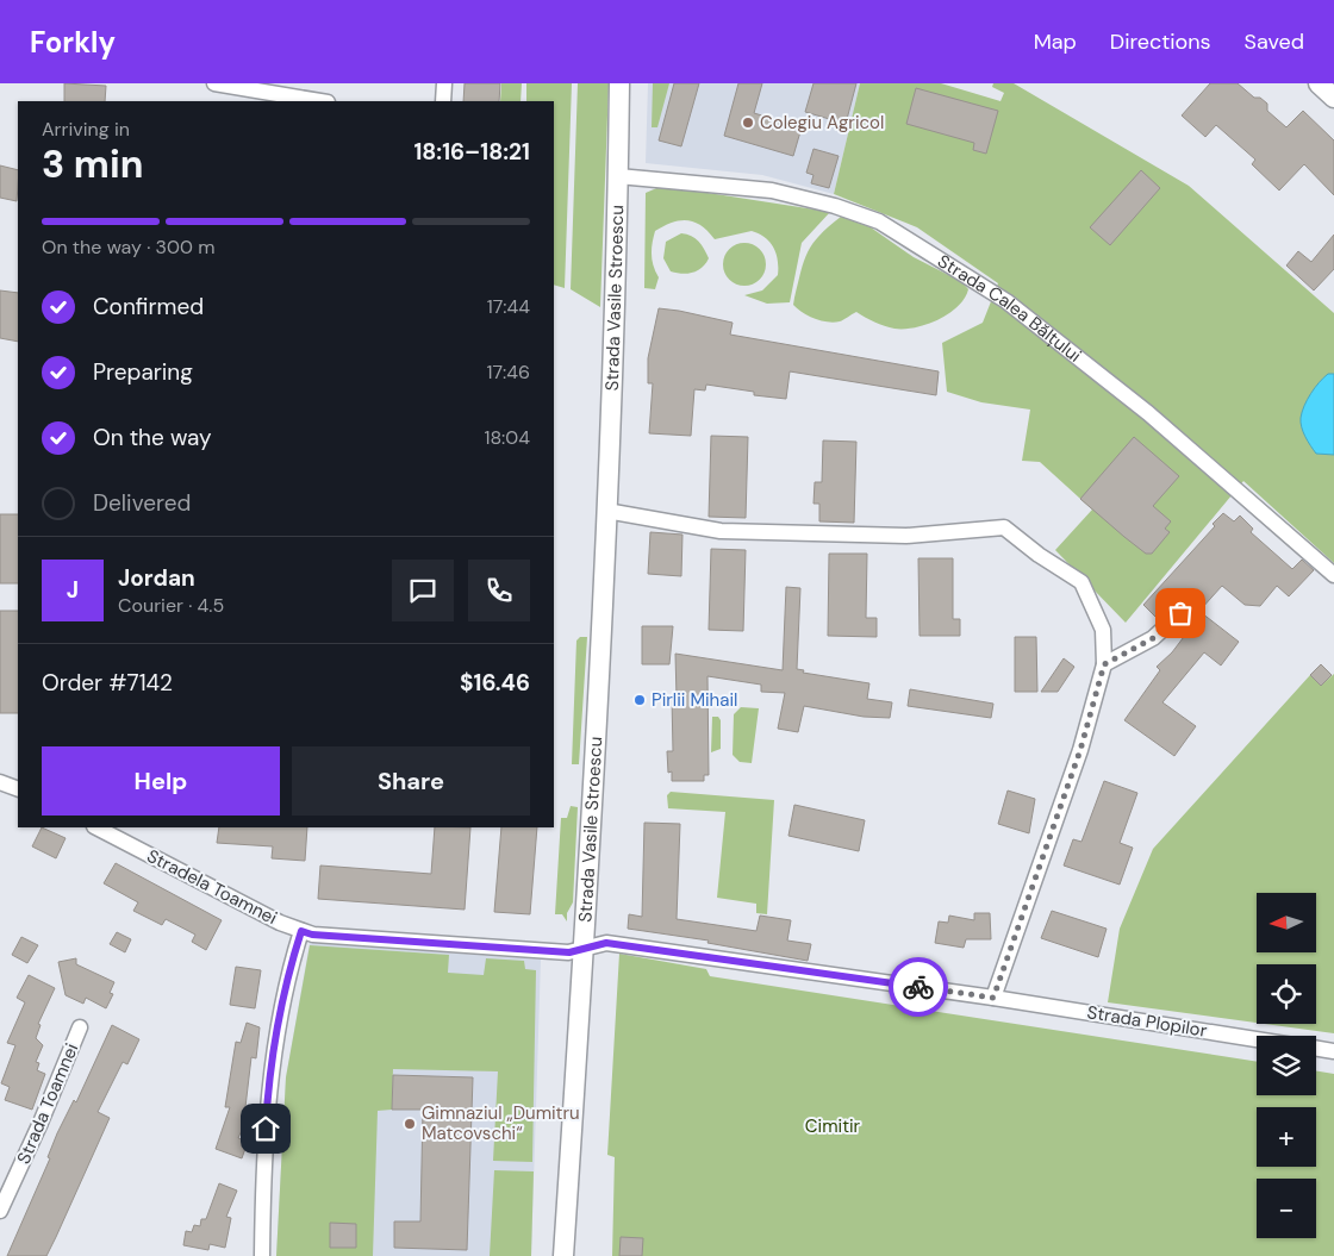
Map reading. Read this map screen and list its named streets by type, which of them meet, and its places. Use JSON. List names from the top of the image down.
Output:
{
  "streets": {
    "main road": ["Strada Vasile Stroescu"],
    "street": [
      "Strada Calea Bălțului",
      "Stradela Toamnei",
      "Strada Plopilor",
      "Strada Toamnei"
    ]
  },
  "crossings": [
    ["Strada Vasile Stroescu", "Strada Calea Bălțului"],
    ["Strada Vasile Stroescu", "Stradela Toamnei"],
    ["Strada Vasile Stroescu", "Strada Plopilor"],
    ["Stradela Toamnei", "Strada Plopilor"]
  ],
  "parks": ["Cimitir"],
  "places": ["Colegiu Agricol", "Pirlii Mihail", "Gimnaziul „Dumitru Matcovschi“"],
  "north": "left",
  "page": {
    "header": "Forkly",
    "nav": ["Map", "Directions", "Saved"],
    "heading": ["3 min", "Arriving in", "18:16–18:21"],
    "panel": [
      "Jordan",
      "Courier · 4.5",
      "Order #7142",
      "$16.46"
    ],
    "bar": "On the way · 300 m",
    "list": [
      ["Confirmed", "17:44"],
      ["Preparing", "17:46"],
      ["On the way", "18:04"],
      "Delivered"
    ],
    "round": "J",
    "buttons": ["Help", "Share"],
    "map_buttons": ["+", "−"]
  }
}
